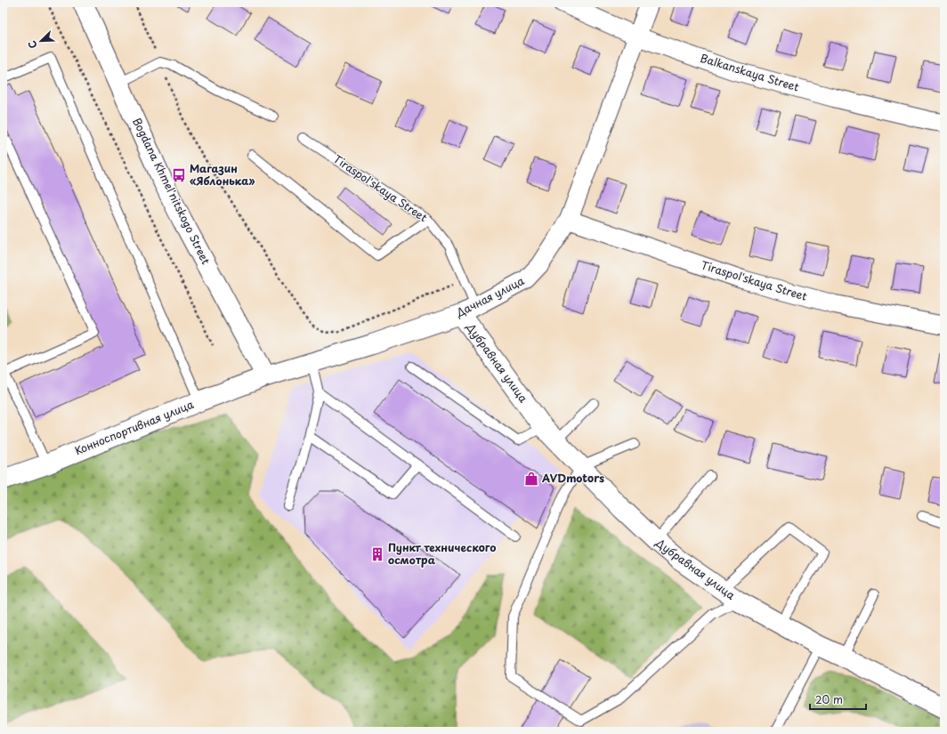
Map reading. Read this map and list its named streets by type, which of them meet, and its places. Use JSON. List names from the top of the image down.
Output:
{
  "streets": {
    "main road": [
      "Bogdana Khmel'nitskogo Street",
      "Дачная улица",
      "Дубравная улица",
      "Конноспортивная улица"
    ],
    "street": ["Balkanskaya Street", "Tiraspol'skaya Street"]
  },
  "crossings": [
    ["Balkanskaya Street", "Дачная улица"],
    ["Tiraspol'skaya Street", "Дачная улица"],
    ["Tiraspol'skaya Street", "Дубравная улица"],
    ["Bogdana Khmel'nitskogo Street", "Дачная улица"],
    ["Bogdana Khmel'nitskogo Street", "Конноспортивная улица"],
    ["Дачная улица", "Дубравная улица"],
    ["Дачная улица", "Конноспортивная улица"]
  ],
  "places": {
    "bus stop": ["Магазин «Яблонька»"],
    "shop": ["AVDmotors"],
    "building": ["Пункт технического осмотра"]
  },
  "scale_bar": "20 m",
  "north": "bottom left"
}
